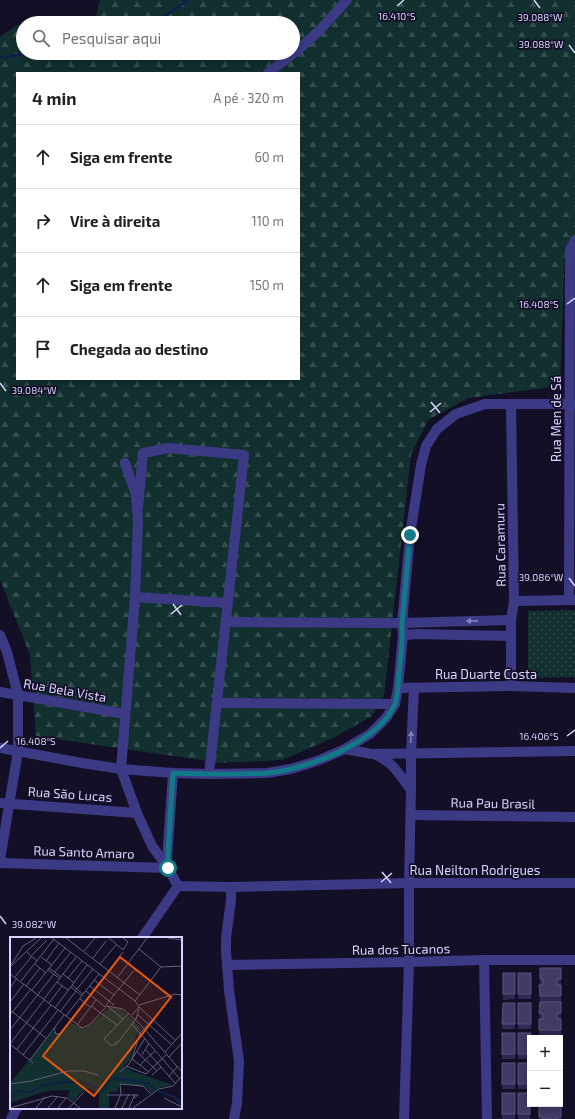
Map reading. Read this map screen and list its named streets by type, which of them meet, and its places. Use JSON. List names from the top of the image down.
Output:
{
  "streets": {
    "street": [
      "Rua Men de Sá",
      "Rua Caramuru",
      "Rua Duarte Costa",
      "Rua Bela Vista",
      "Rua São Lucas",
      "Rua Pau Brasil",
      "Rua Santo Amaro",
      "Rua Neilton Rodrigues",
      "Rua dos Tucanos"
    ]
  },
  "crossings": [
    ["Rua Caramuru", "Rua Duarte Costa"]
  ],
  "page": {
    "search": "Pesquisar aqui",
    "heading": ["4 min", "A pé · 320 m"],
    "list": [
      ["Siga em frente", "60 m"],
      ["Vire à direita", "110 m"],
      ["Siga em frente", "150 m"],
      "Chegada ao destino"
    ],
    "map_buttons": ["+", "−"]
  },
  "coordinates": [
    "16.410°S",
    "39.088°W",
    "16.408°S",
    "39.084°W",
    "39.086°W",
    "16.406°S",
    "39.082°W"
  ]
}
